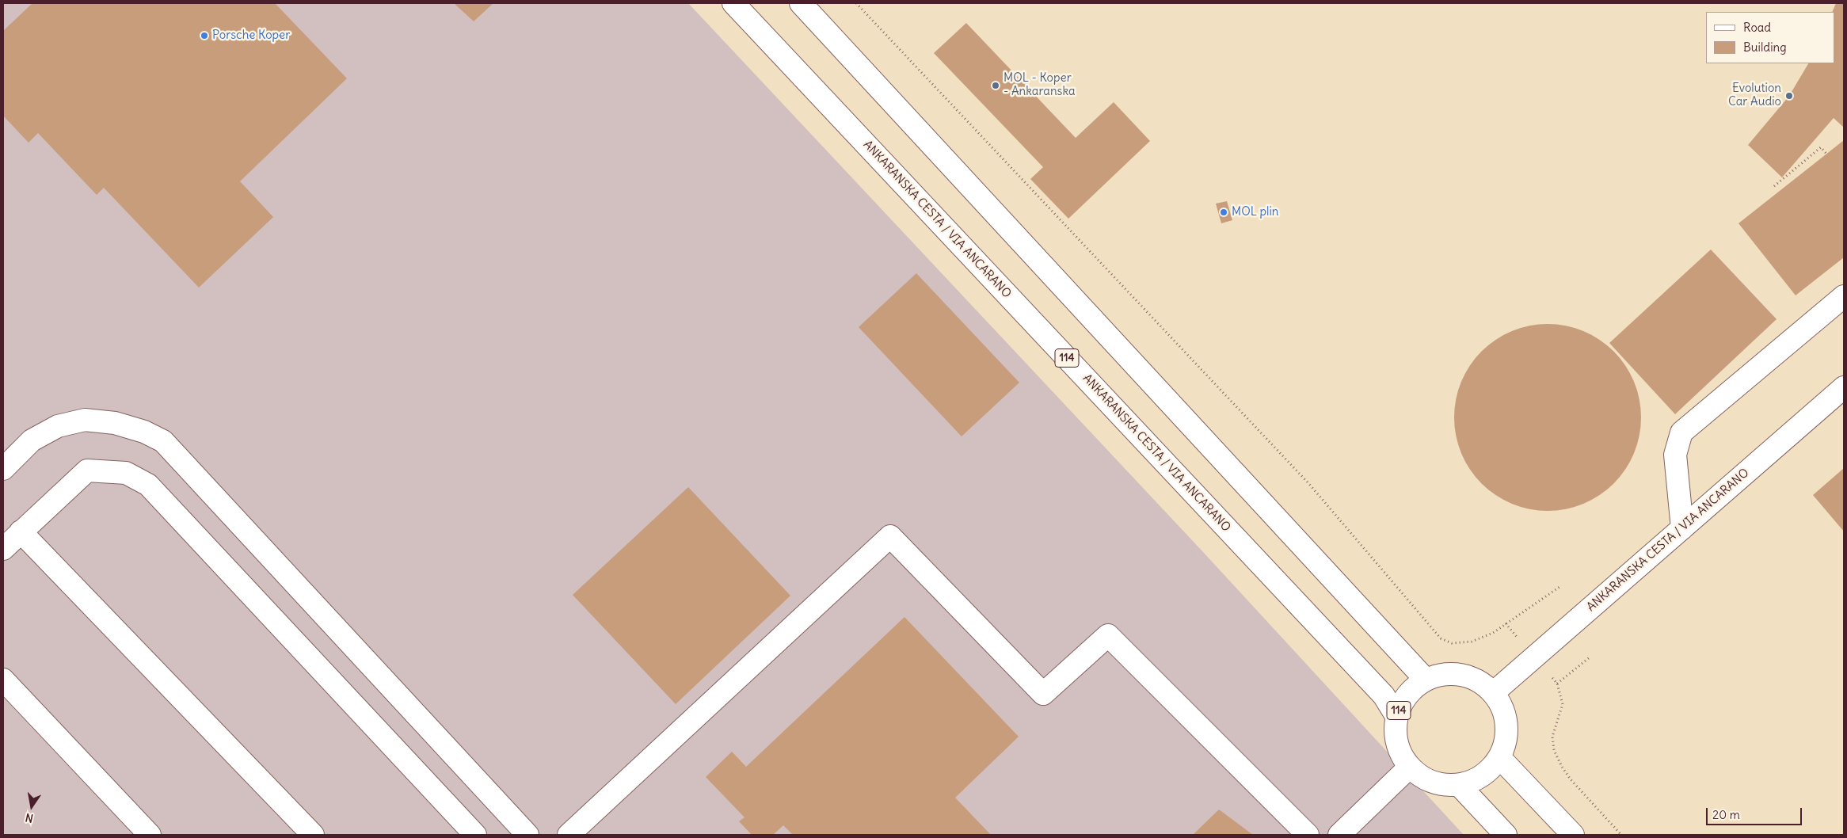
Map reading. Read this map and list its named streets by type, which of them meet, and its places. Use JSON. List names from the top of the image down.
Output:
{
  "streets": {
    "main road": ["ANKARANSKA CESTA / VIA ANCARANO", "114"]
  },
  "crossings": [
    ["ANKARANSKA CESTA / VIA ANCARANO", "114"]
  ],
  "places": [
    "Porsche Koper",
    "MOL - Koper - Ankaranska",
    "Evolution Car Audio",
    "MOL plin"
  ],
  "legend": ["Road", "Building"],
  "scale_bar": "20 m",
  "north": "bottom"
}
